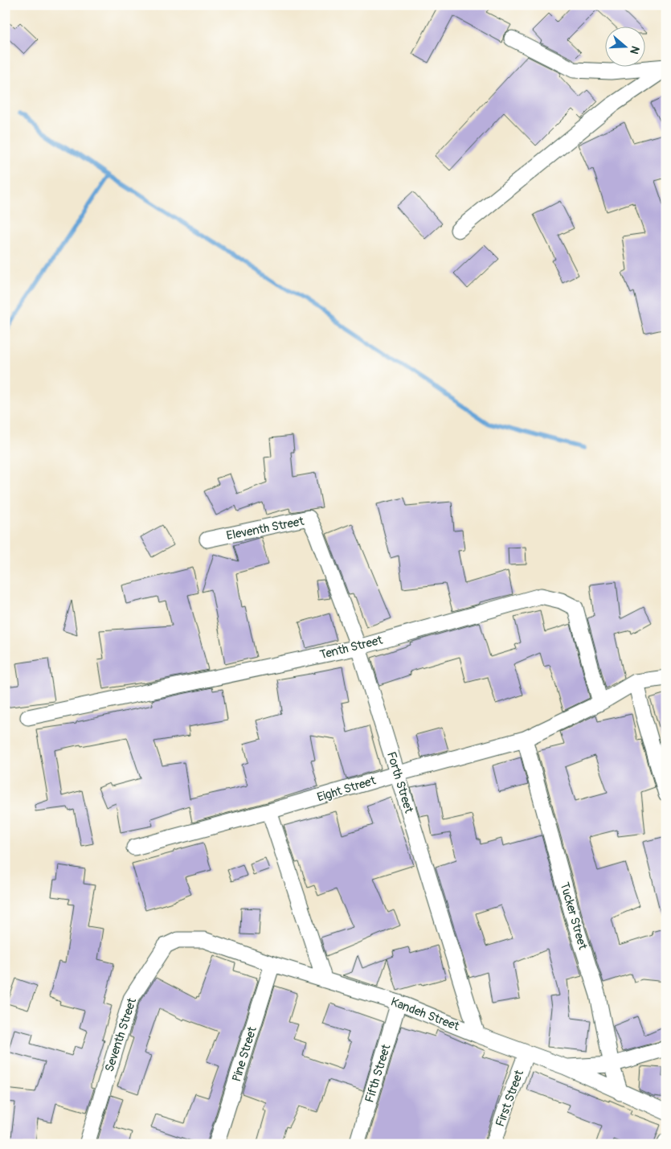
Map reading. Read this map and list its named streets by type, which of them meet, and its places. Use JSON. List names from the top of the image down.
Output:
{
  "streets": {
    "street": [
      "Eleventh Street",
      "Tenth Street",
      "Forth Street",
      "Eight Street",
      "Tucker Street",
      "Kandeh Street",
      "Seventh Street",
      "Pine Street",
      "Fifth Street",
      "First Street"
    ]
  },
  "crossings": [
    ["Eleventh Street", "Forth Street"],
    ["Tenth Street", "Forth Street"],
    ["Tenth Street", "Eight Street"],
    ["Forth Street", "Eight Street"],
    ["Forth Street", "Kandeh Street"],
    ["Eight Street", "Tucker Street"],
    ["Tucker Street", "Kandeh Street"],
    ["Kandeh Street", "Seventh Street"],
    ["Kandeh Street", "Pine Street"],
    ["Kandeh Street", "Fifth Street"],
    ["Kandeh Street", "First Street"]
  ],
  "north": "right"
}
